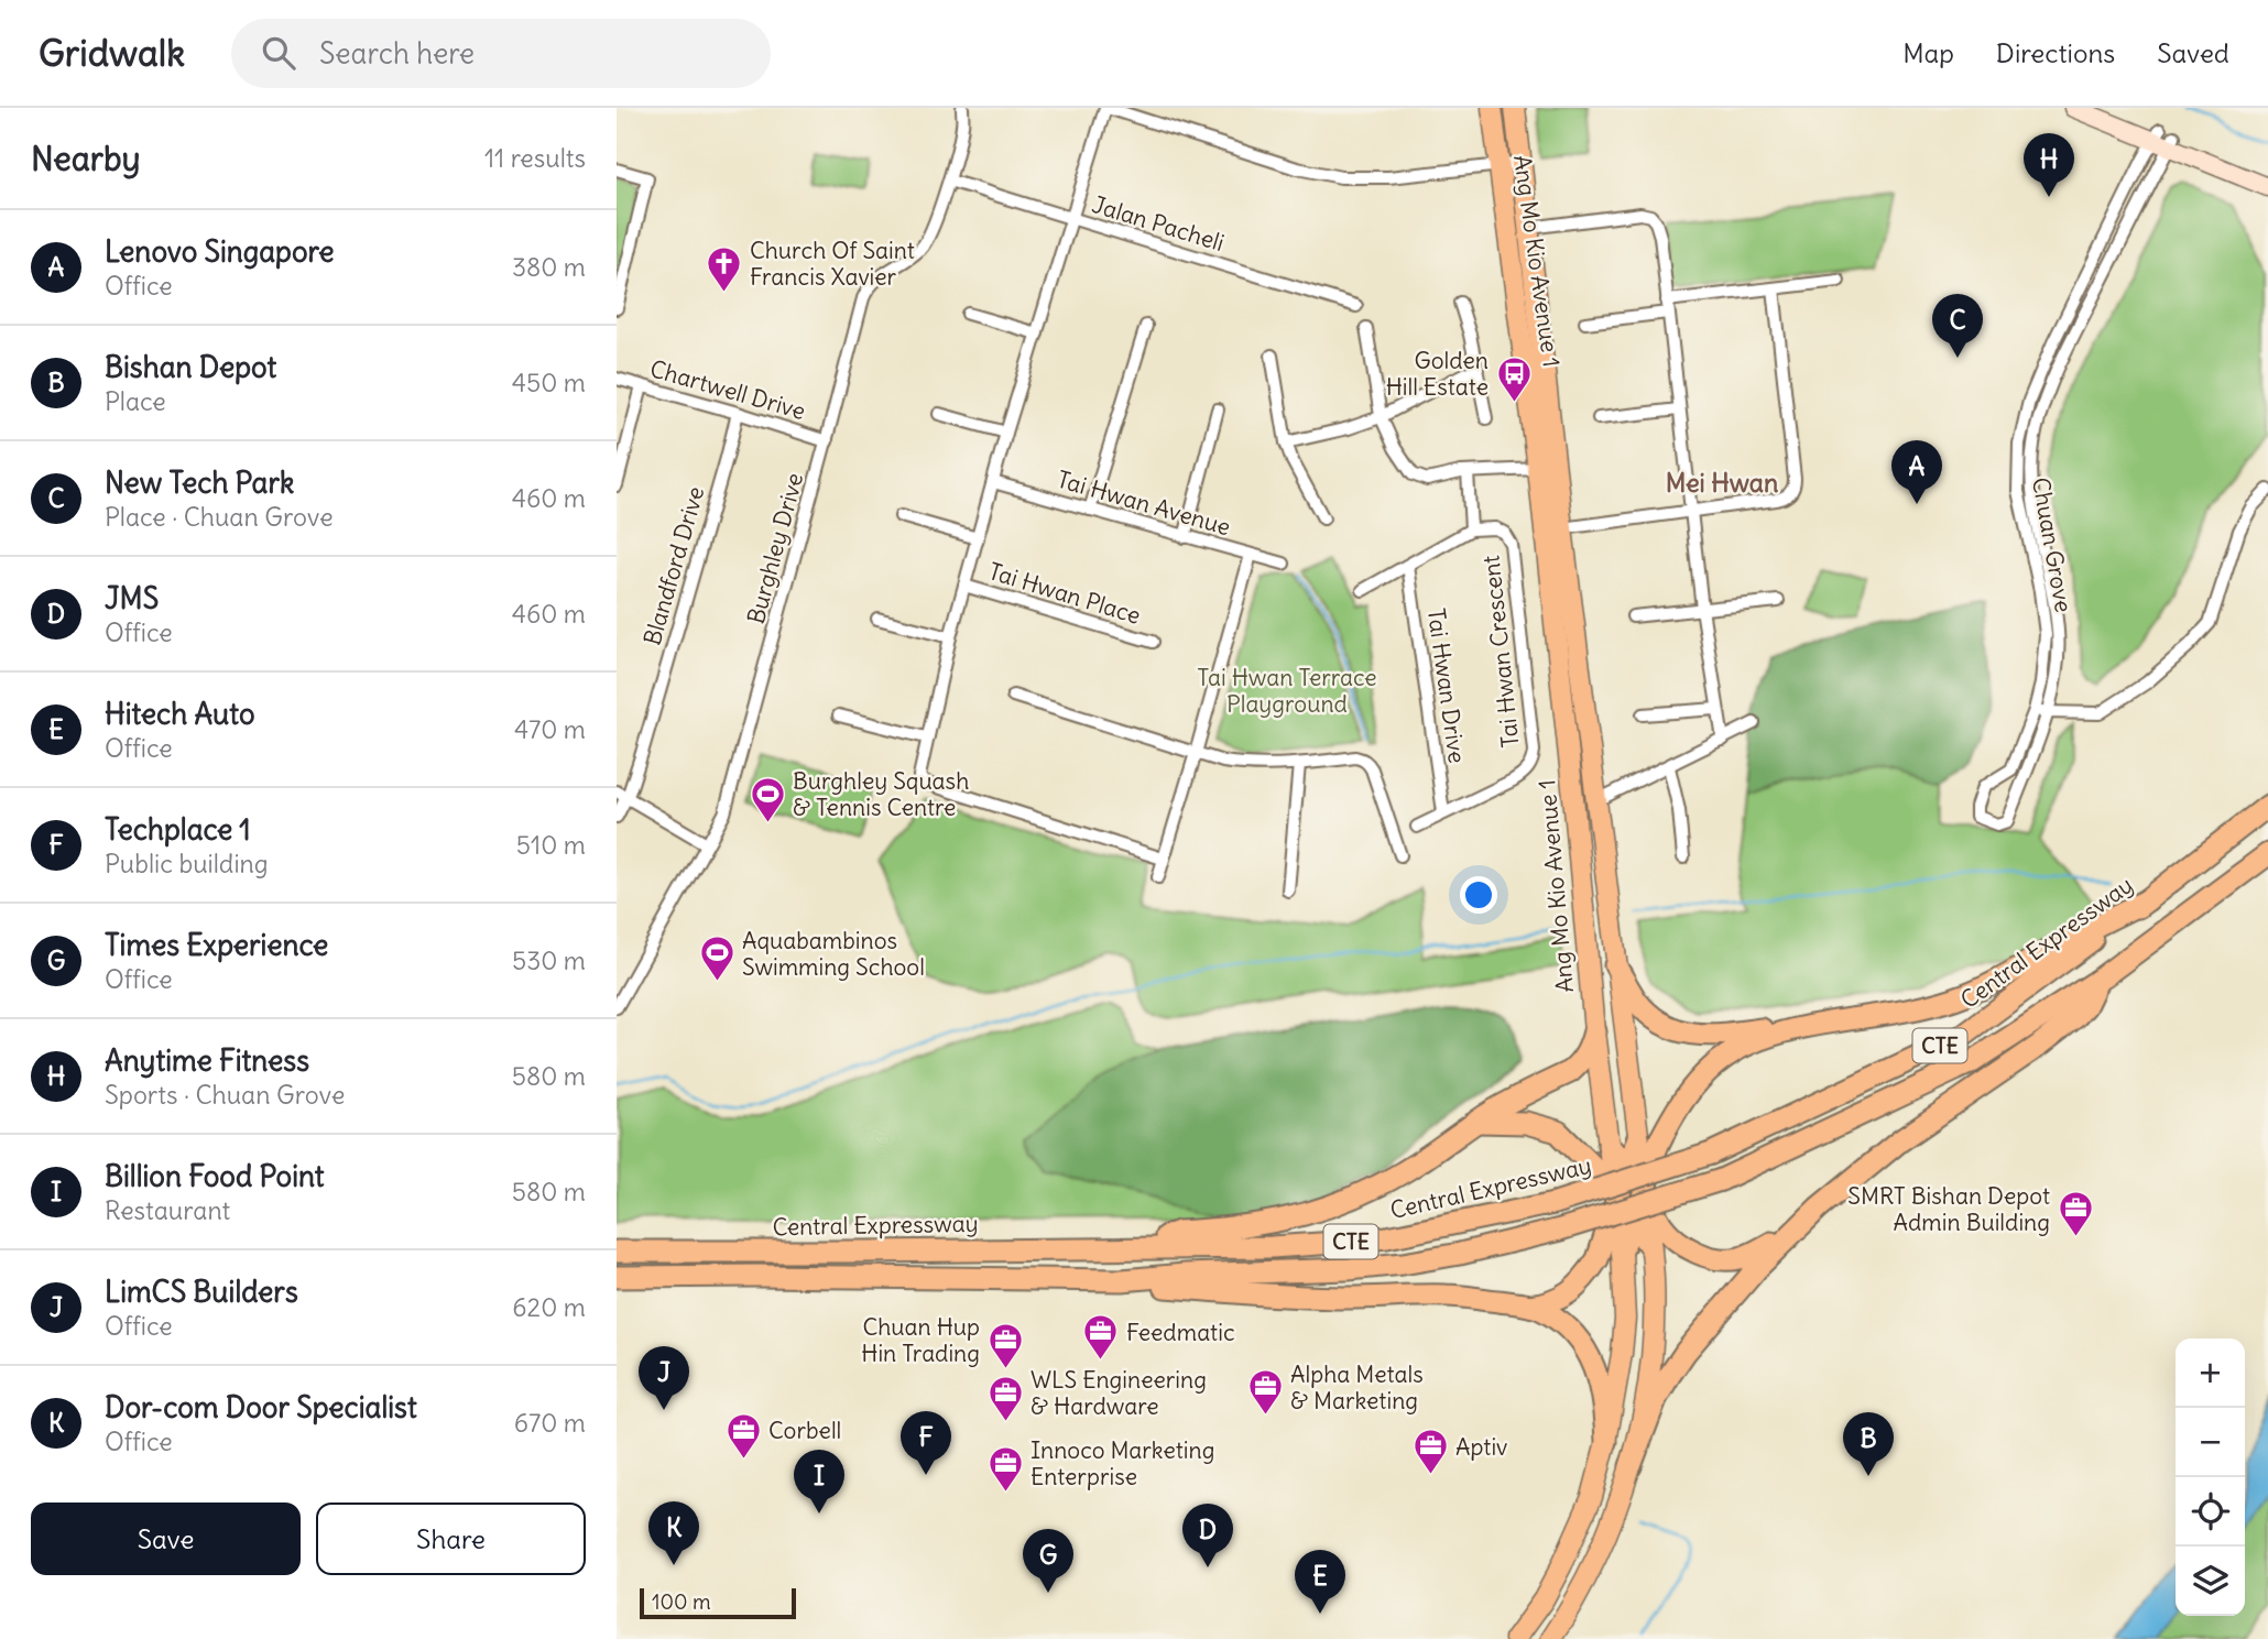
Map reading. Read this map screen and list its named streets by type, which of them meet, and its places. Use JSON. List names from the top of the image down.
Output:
{
  "streets": {
    "highway": ["Central Expressway", "CTE"],
    "main road": ["Ang Mo Kio Avenue 1"],
    "street": [
      "Jalan Pacheli",
      "Chartwell Drive",
      "Tai Hwan Avenue",
      "Chuan Grove",
      "Burghley Drive",
      "Blandford Drive",
      "Tai Hwan Place",
      "Tai Hwan Crescent",
      "Tai Hwan Drive"
    ]
  },
  "crossings": [
    ["Jalan Pacheli", "Burghley Drive"],
    ["Chartwell Drive", "Burghley Drive"],
    ["Chartwell Drive", "Blandford Drive"],
    ["Tai Hwan Crescent", "Tai Hwan Drive"]
  ],
  "districts": ["Mei Hwan"],
  "parks": ["Tai Hwan Terrace Playground"],
  "places": {
    "church": ["Church Of Saint Francis Xavier"],
    "bus stop": ["Golden Hill Estate"],
    "sports": ["Burghley Squash & Tennis Centre", "Aquabambinos Swimming School"],
    "office": [
      "SMRT Bishan Depot Admin Building",
      "Feedmatic",
      "Chuan Hup Hin Trading",
      "Alpha Metals & Marketing",
      "WLS Engineering & Hardware",
      "Corbell",
      "Aptiv",
      "Innoco Marketing Enterprise"
    ]
  },
  "scale_bar": "100 m",
  "page": {
    "header": "Gridwalk",
    "search": "Search here",
    "nav": ["Map", "Directions", "Saved"],
    "heading": ["Nearby", "11 results"],
    "pins": [
      "H",
      "C",
      "A",
      "J",
      "F",
      "B",
      "I",
      "K",
      "D",
      "G",
      "E"
    ],
    "list": [
      {
        "mark": "A",
        "name": "Lenovo Singapore",
        "note": "Office",
        "value": "380 m"
      },
      {
        "mark": "B",
        "name": "Bishan Depot",
        "note": "Place",
        "value": "450 m"
      },
      {
        "mark": "C",
        "name": "New Tech Park",
        "note": "Place · Chuan Grove",
        "value": "460 m"
      },
      {
        "mark": "D",
        "name": "JMS",
        "note": "Office",
        "value": "460 m"
      },
      {
        "mark": "E",
        "name": "Hitech Auto",
        "note": "Office",
        "value": "470 m"
      },
      {
        "mark": "F",
        "name": "Techplace 1",
        "note": "Public building",
        "value": "510 m"
      },
      {
        "mark": "G",
        "name": "Times Experience",
        "note": "Office",
        "value": "530 m"
      },
      {
        "mark": "H",
        "name": "Anytime Fitness",
        "note": "Sports · Chuan Grove",
        "value": "580 m"
      },
      {
        "mark": "I",
        "name": "Billion Food Point",
        "note": "Restaurant",
        "value": "580 m"
      },
      {
        "mark": "J",
        "name": "LimCS Builders",
        "note": "Office",
        "value": "620 m"
      },
      {
        "mark": "K",
        "name": "Dor-com Door Specialist",
        "note": "Office",
        "value": "670 m"
      }
    ],
    "map_buttons": ["+", "−"],
    "buttons": ["Save", "Share"],
    "scale": "100 m"
  }
}
